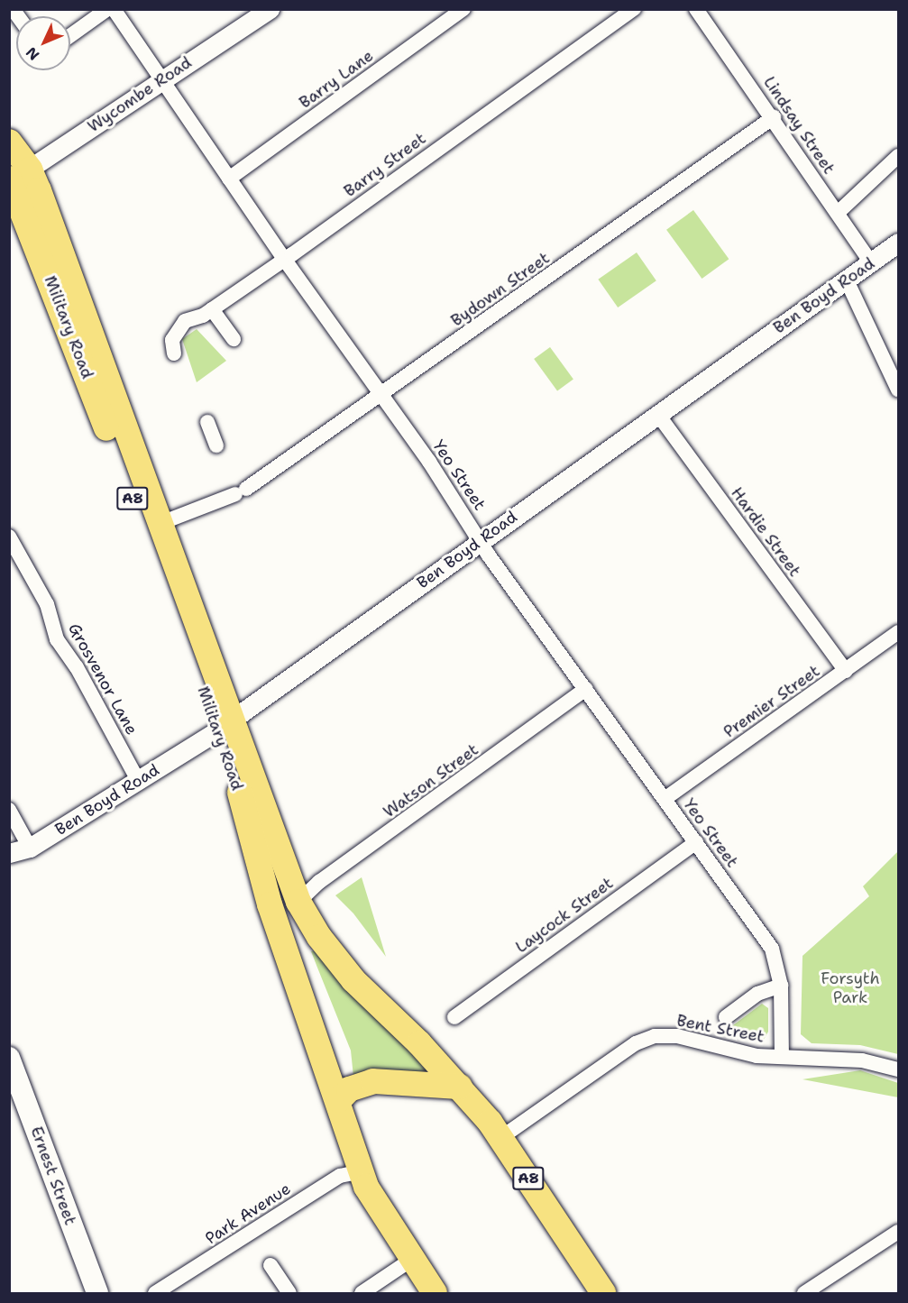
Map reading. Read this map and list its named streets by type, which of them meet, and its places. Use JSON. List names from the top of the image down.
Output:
{
  "streets": {
    "highway": ["Military Road", "A8"],
    "main road": ["Ernest Street"],
    "street": [
      "Barry Lane",
      "Wycombe Road",
      "Lindsay Street",
      "Barry Street",
      "Bydown Street",
      "Ben Boyd Road",
      "Yeo Street",
      "Hardie Street",
      "Grosvenor Lane",
      "Premier Street",
      "Watson Street",
      "Laycock Street",
      "Bent Street",
      "Park Avenue"
    ]
  },
  "crossings": [
    ["Barry Lane", "Yeo Street"],
    ["Wycombe Road", "Military Road"],
    ["Wycombe Road", "Yeo Street"],
    ["Lindsay Street", "Bydown Street"],
    ["Lindsay Street", "Ben Boyd Road"],
    ["Barry Street", "Yeo Street"],
    ["Bydown Street", "Military Road"],
    ["Bydown Street", "Yeo Street"],
    ["Ben Boyd Road", "Military Road"],
    ["Ben Boyd Road", "Yeo Street"],
    ["Ben Boyd Road", "Hardie Street"],
    ["Ben Boyd Road", "Grosvenor Lane"],
    ["Military Road", "A8"],
    ["Military Road", "Watson Street"],
    ["Military Road", "Park Avenue"],
    ["Yeo Street", "Premier Street"],
    ["Yeo Street", "Watson Street"],
    ["Yeo Street", "Laycock Street"],
    ["Yeo Street", "Bent Street"],
    ["A8", "Bent Street"],
    ["Hardie Street", "Premier Street"]
  ],
  "parks": ["Forsyth Park"],
  "north": "bottom left"
}
